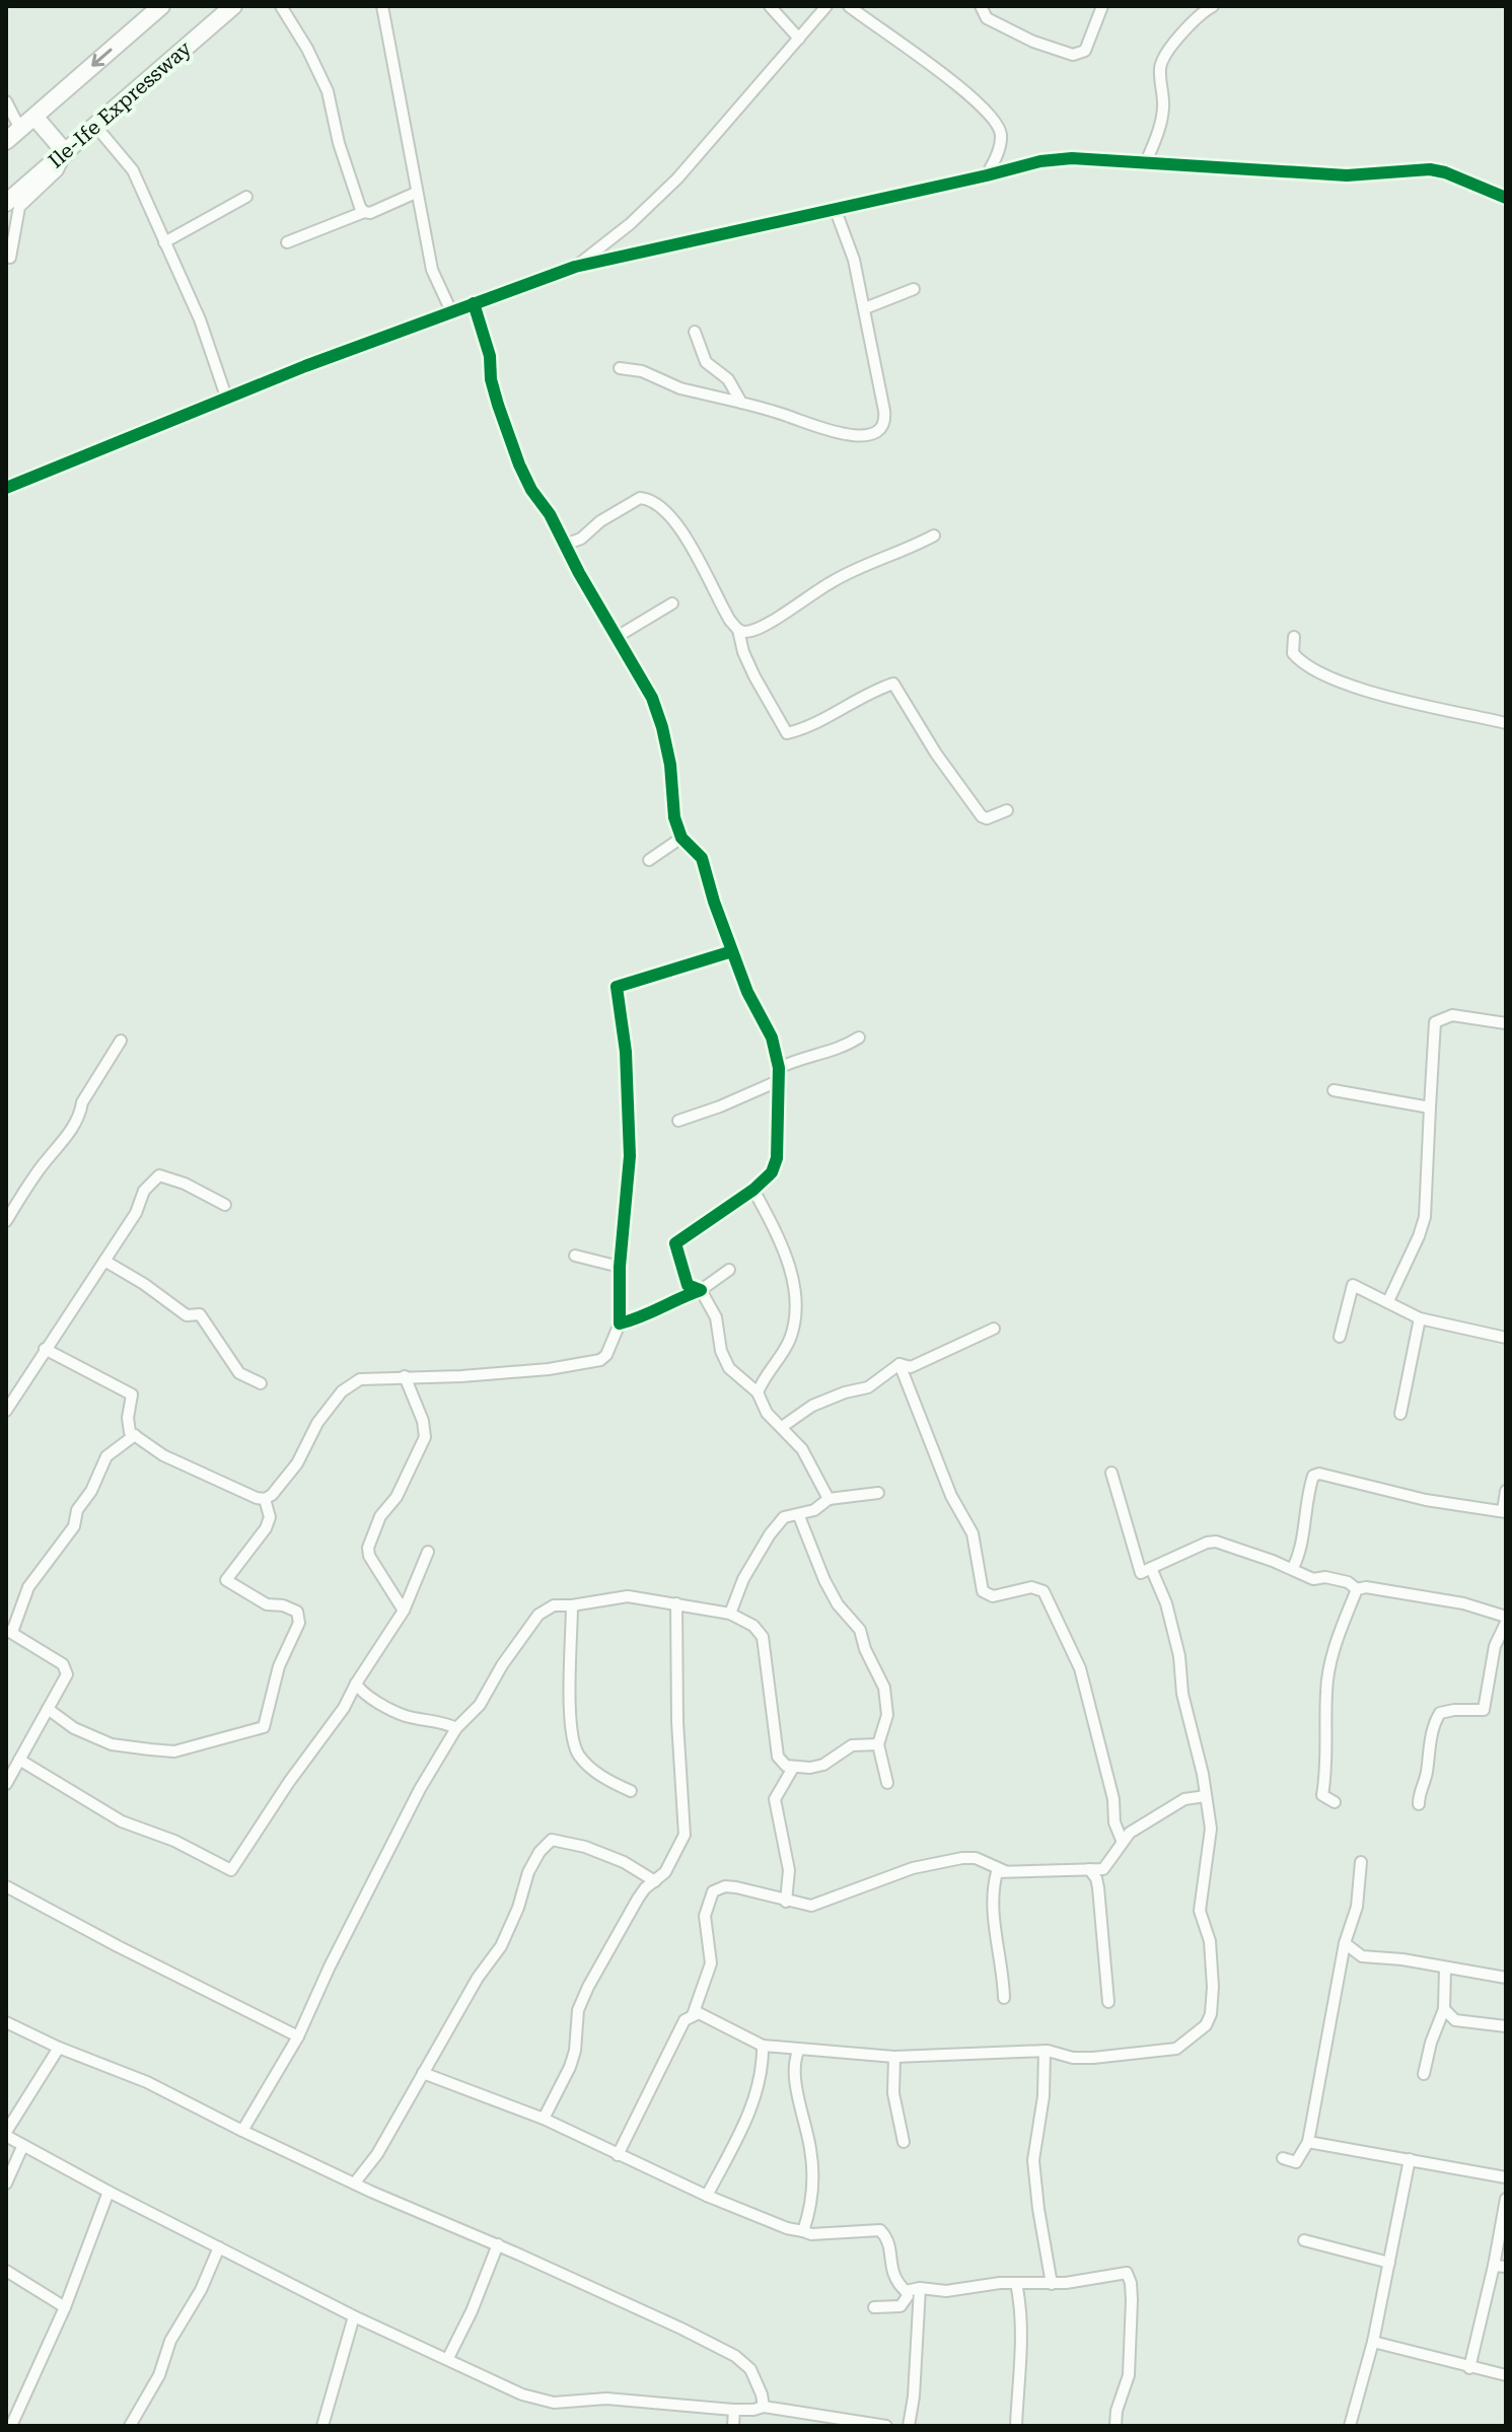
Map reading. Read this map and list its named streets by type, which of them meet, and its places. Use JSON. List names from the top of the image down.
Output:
{
  "streets": {
    "main road": ["Ile-Ife Expressway"]
  }
}
